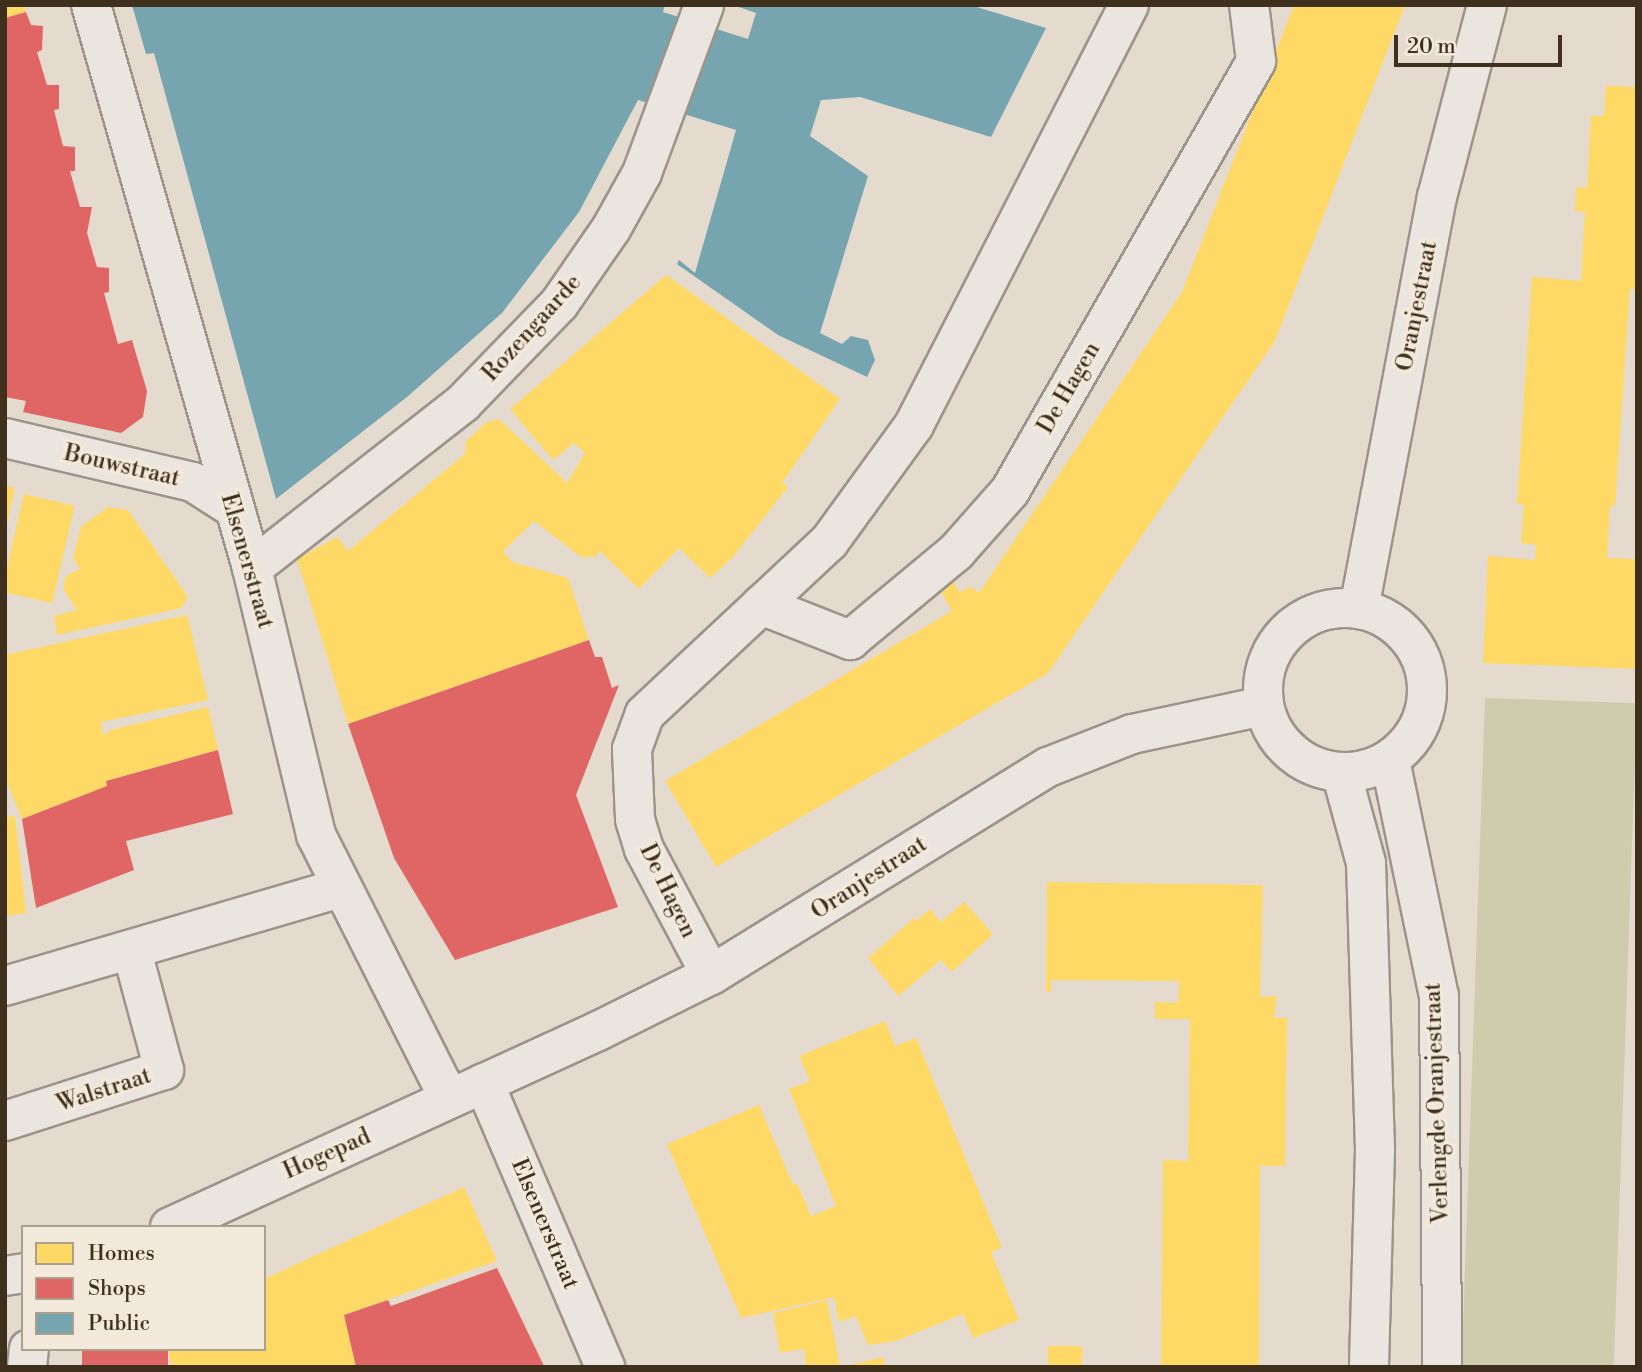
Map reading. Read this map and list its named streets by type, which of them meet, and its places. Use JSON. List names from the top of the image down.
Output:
{
  "streets": {
    "street": [
      "Oranjestraat",
      "Rozengaarde",
      "De Hagen",
      "Bouwstraat",
      "Elsenerstraat",
      "Walstraat",
      "Verlengde Oranjestraat",
      "Hogepad"
    ]
  },
  "crossings": [
    ["Oranjestraat", "De Hagen"],
    ["Oranjestraat", "Elsenerstraat"],
    ["Oranjestraat", "Verlengde Oranjestraat"],
    ["Oranjestraat", "Hogepad"],
    ["Rozengaarde", "Elsenerstraat"],
    ["Bouwstraat", "Elsenerstraat"],
    ["Elsenerstraat", "Hogepad"]
  ],
  "legend": ["Homes", "Shops", "Public"],
  "scale_bar": "20 m"
}
